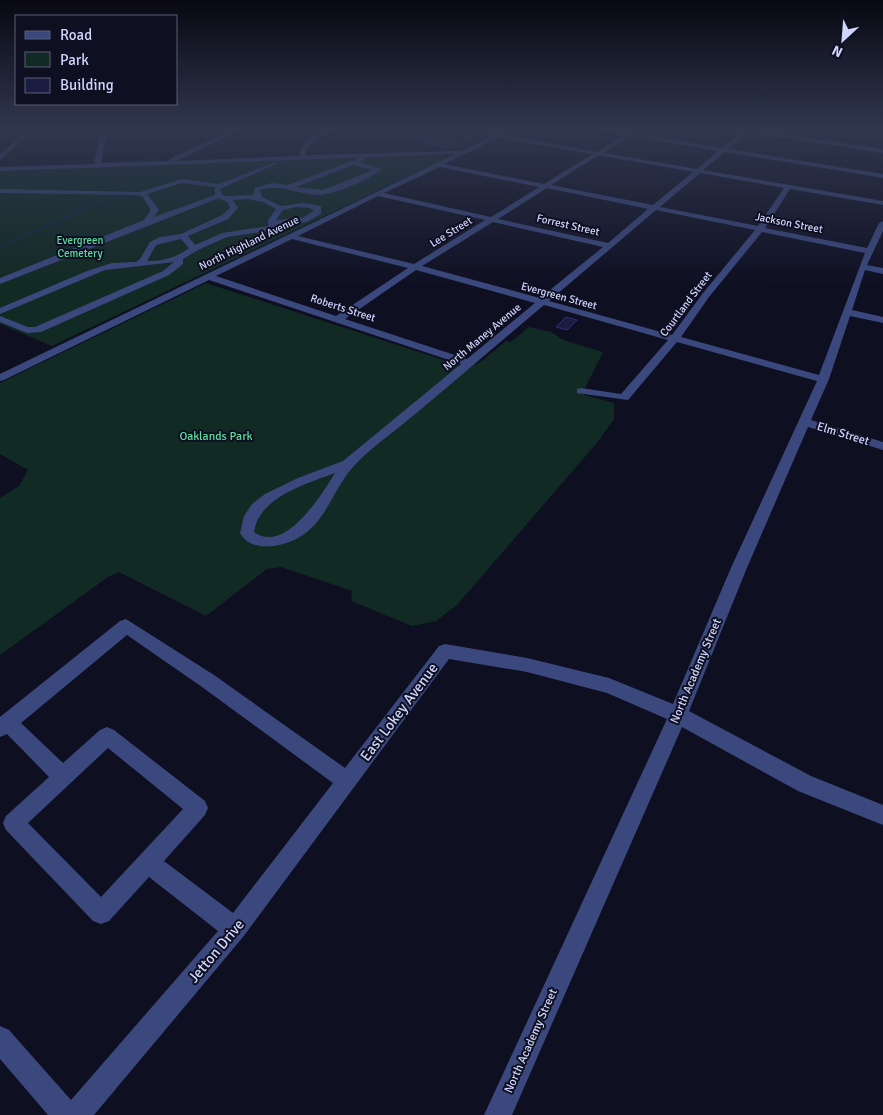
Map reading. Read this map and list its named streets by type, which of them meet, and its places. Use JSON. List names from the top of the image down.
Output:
{
  "streets": {
    "street": [
      "Jackson Street",
      "Forrest Street",
      "Lee Street",
      "North Highland Avenue",
      "Evergreen Street",
      "Courtland Street",
      "Roberts Street",
      "North Maney Avenue",
      "Elm Street",
      "North Academy Street",
      "East Lokey Avenue",
      "Jetton Drive"
    ]
  },
  "crossings": [
    ["Jackson Street", "Lee Street"],
    ["Jackson Street", "Courtland Street"],
    ["Jackson Street", "North Maney Avenue"],
    ["Jackson Street", "North Academy Street"],
    ["Forrest Street", "Lee Street"],
    ["Forrest Street", "North Highland Avenue"],
    ["Forrest Street", "North Maney Avenue"],
    ["Lee Street", "Evergreen Street"],
    ["Lee Street", "Roberts Street"],
    ["North Highland Avenue", "Evergreen Street"],
    ["North Highland Avenue", "Roberts Street"],
    ["Evergreen Street", "Courtland Street"],
    ["Evergreen Street", "North Maney Avenue"],
    ["Evergreen Street", "North Academy Street"],
    ["Roberts Street", "North Maney Avenue"],
    ["Elm Street", "North Academy Street"],
    ["North Academy Street", "East Lokey Avenue"],
    ["East Lokey Avenue", "Jetton Drive"]
  ],
  "parks": ["Evergreen Cemetery", "Oaklands Park"],
  "legend": ["Road", "Park", "Building"],
  "north": "bottom left"
}
